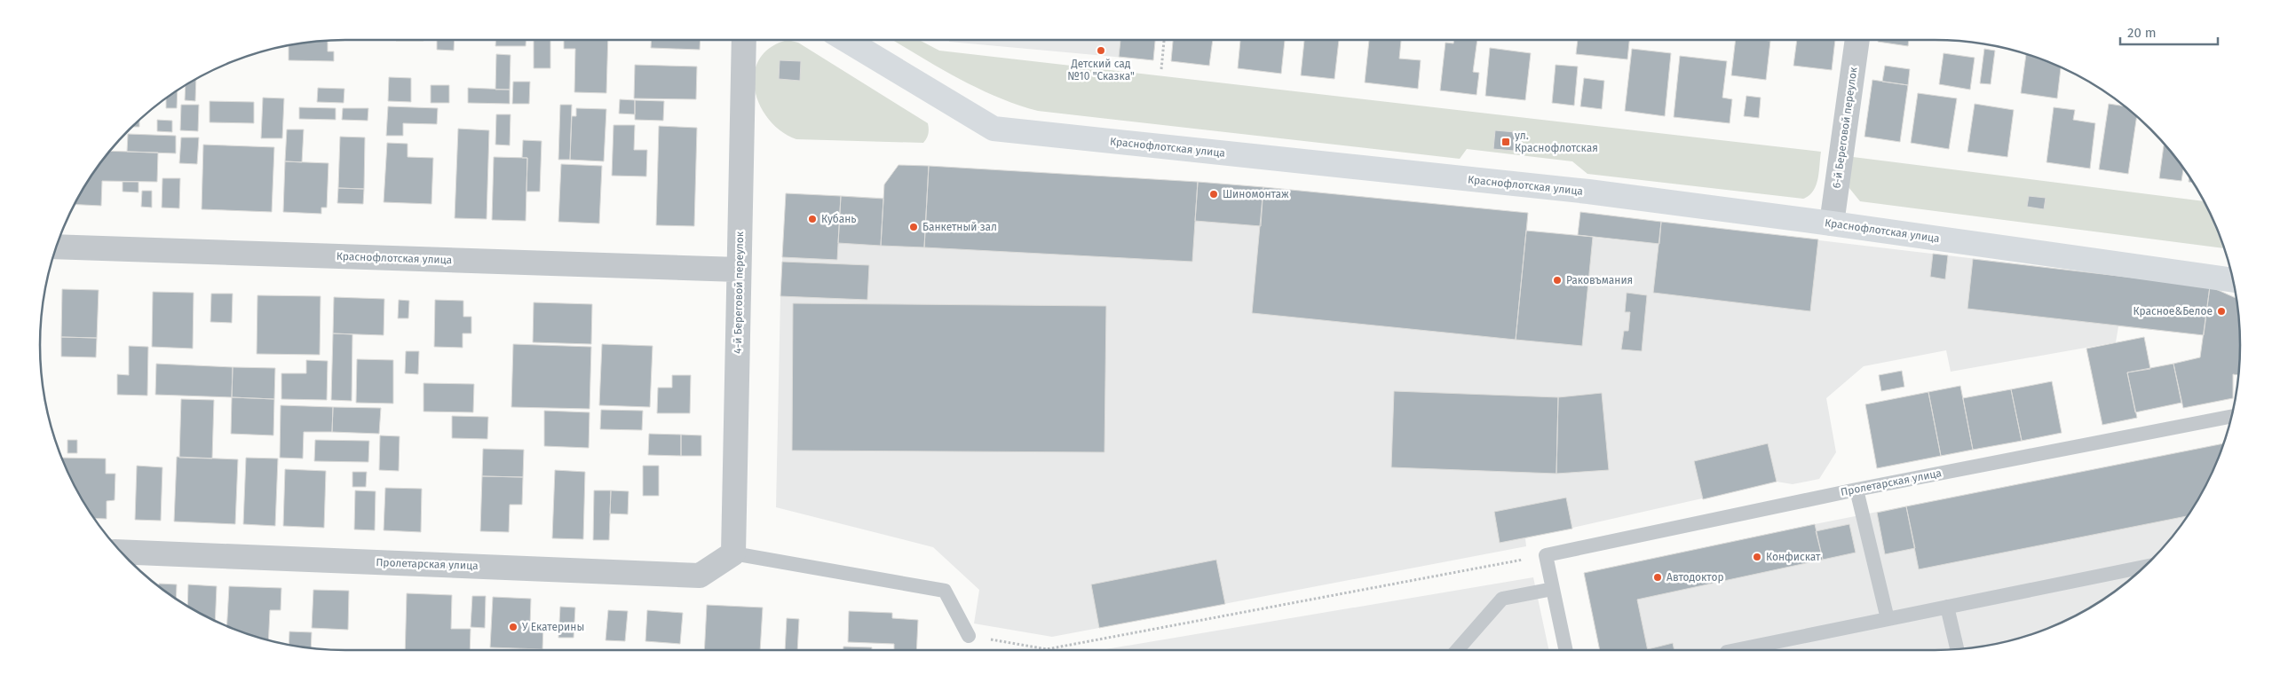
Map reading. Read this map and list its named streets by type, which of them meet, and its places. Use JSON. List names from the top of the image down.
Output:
{
  "streets": {
    "street": [
      "6-й Береговой переулок",
      "Краснофлотская улица",
      "4-й Береговой переулок",
      "Пролетарская улица"
    ]
  },
  "crossings": [
    ["6-й Береговой переулок", "Краснофлотская улица"],
    ["Краснофлотская улица", "4-й Береговой переулок"],
    ["4-й Береговой переулок", "Пролетарская улица"]
  ],
  "places": {
    "other": [
      "Детский сад №10 \"Сказка\"",
      "Шиномонтаж",
      "Кубань",
      "Банкетный зал",
      "Раковъмания",
      "Красное&Белое",
      "Конфискат",
      "Автодоктор",
      "У Екатерины"
    ],
    "transit": ["ул. Краснофлотская"]
  },
  "scale_bar": "20 m"
}
